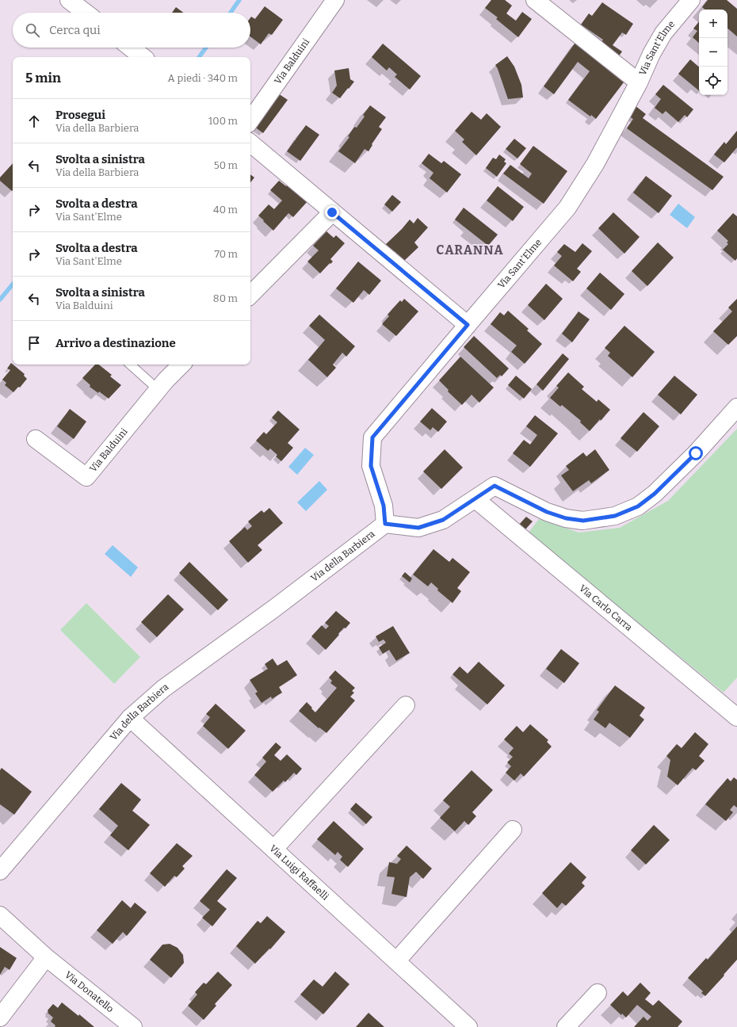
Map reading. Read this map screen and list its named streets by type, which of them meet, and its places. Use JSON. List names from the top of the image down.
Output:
{
  "streets": {
    "street": [
      "Via Sant'Elme",
      "Via Balduini",
      "Via della Barbiera",
      "Via Carlo Carra",
      "Via Luigi Raffaelli",
      "Via Donatello"
    ]
  },
  "crossings": [
    ["Via Sant'Elme", "Via della Barbiera"],
    ["Via della Barbiera", "Via Luigi Raffaelli"]
  ],
  "districts": ["CARANNA"],
  "page": {
    "map_buttons": ["+", "−"],
    "search": "Cerca qui",
    "heading": ["5 min", "A piedi · 340 m"],
    "list": [
      ["Prosegui", "Via della Barbiera", "100 m"],
      ["Svolta a sinistra", "Via della Barbiera", "50 m"],
      ["Svolta a destra", "Via Sant'Elme", "40 m"],
      ["Svolta a destra", "Via Sant'Elme", "70 m"],
      ["Svolta a sinistra", "Via Balduini", "80 m"],
      "Arrivo a destinazione"
    ]
  }
}
